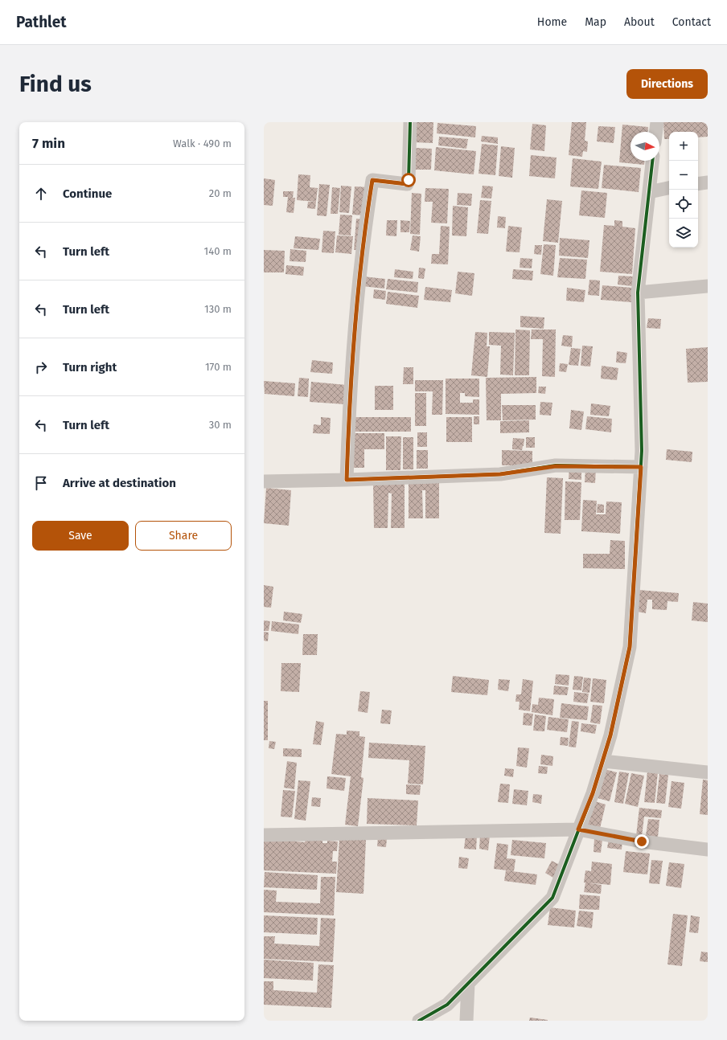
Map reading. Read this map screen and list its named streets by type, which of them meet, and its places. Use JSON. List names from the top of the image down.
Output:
{
  "north": "right",
  "page": {
    "header": "Pathlet",
    "nav": [
      "Home",
      "Map",
      "About",
      "Contact"
    ],
    "buttons": [
      "Directions",
      ["Save", "Share"]
    ],
    "title": "Find us",
    "heading": ["7 min", "Walk · 490 m"],
    "map_buttons": ["+", "−"],
    "list": [
      ["Continue", "20 m"],
      ["Turn left", "140 m"],
      ["Turn left", "130 m"],
      ["Turn right", "170 m"],
      ["Turn left", "30 m"],
      "Arrive at destination"
    ]
  }
}
